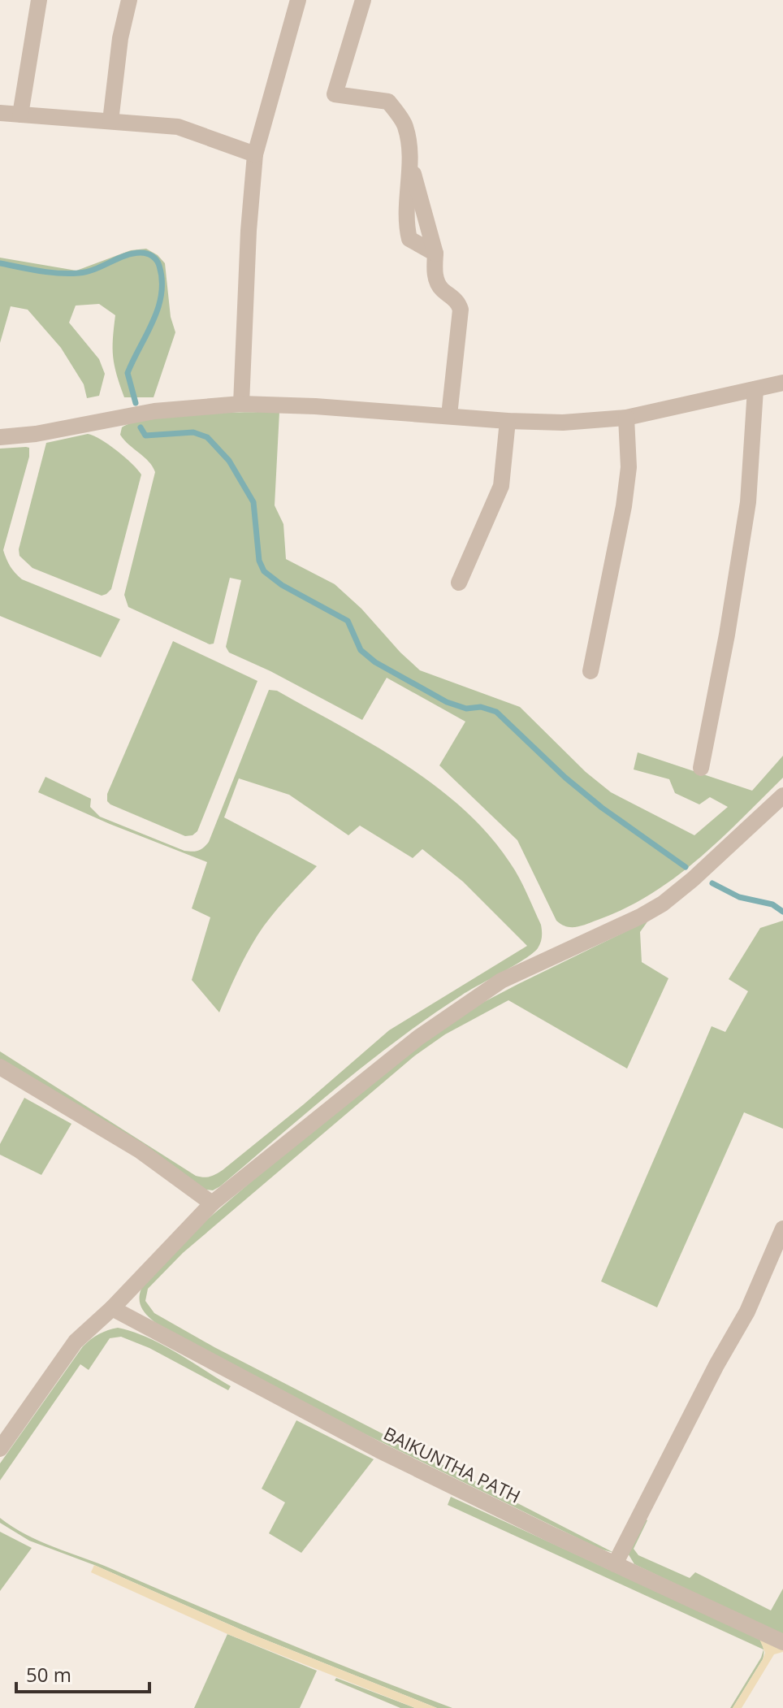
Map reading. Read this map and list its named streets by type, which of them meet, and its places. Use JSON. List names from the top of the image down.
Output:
{
  "streets": {
    "street": ["BAIKUNTHA PATH"]
  },
  "scale_bar": "50 m"
}
